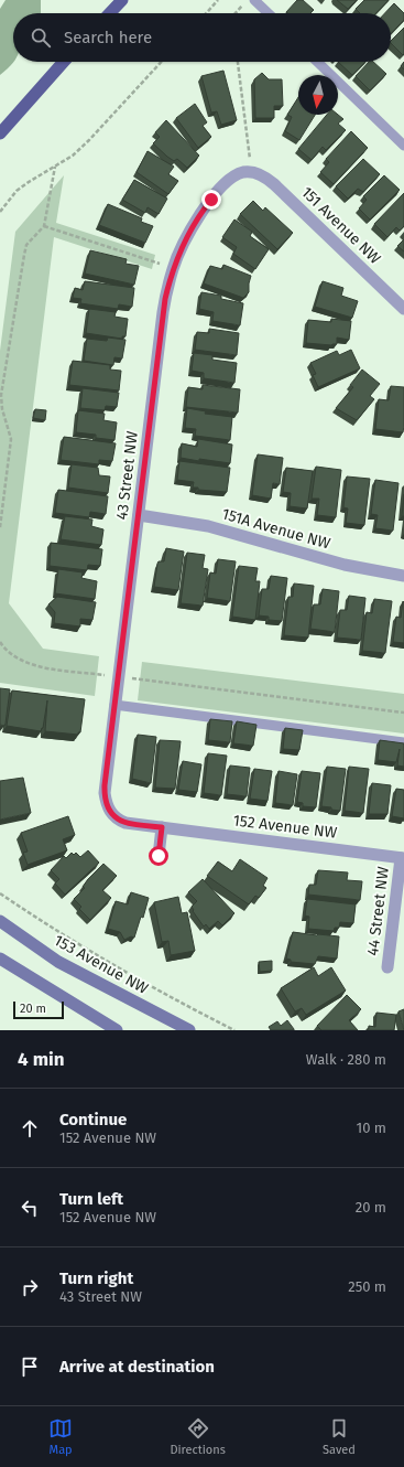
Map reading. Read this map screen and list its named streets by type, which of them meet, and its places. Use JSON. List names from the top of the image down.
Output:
{
  "streets": {
    "main road": ["153 Avenue NW"],
    "street": [
      "151 Avenue NW",
      "43 Street NW",
      "151A Avenue NW",
      "152 Avenue NW",
      "44 Street NW"
    ]
  },
  "crossings": [
    ["151 Avenue NW", "43 Street NW"],
    ["43 Street NW", "151A Avenue NW"],
    ["43 Street NW", "152 Avenue NW"],
    ["152 Avenue NW", "44 Street NW"]
  ],
  "scale_bar": "20 m",
  "north": "bottom",
  "page": {
    "search": "Search here",
    "scale": "20 m",
    "heading": ["4 min", "Walk · 280 m"],
    "list": [
      ["Continue", "152 Avenue NW", "10 m"],
      ["Turn left", "152 Avenue NW", "20 m"],
      ["Turn right", "43 Street NW", "250 m"],
      "Arrive at destination"
    ],
    "nav": ["Map", "Directions", "Saved"]
  }
}
